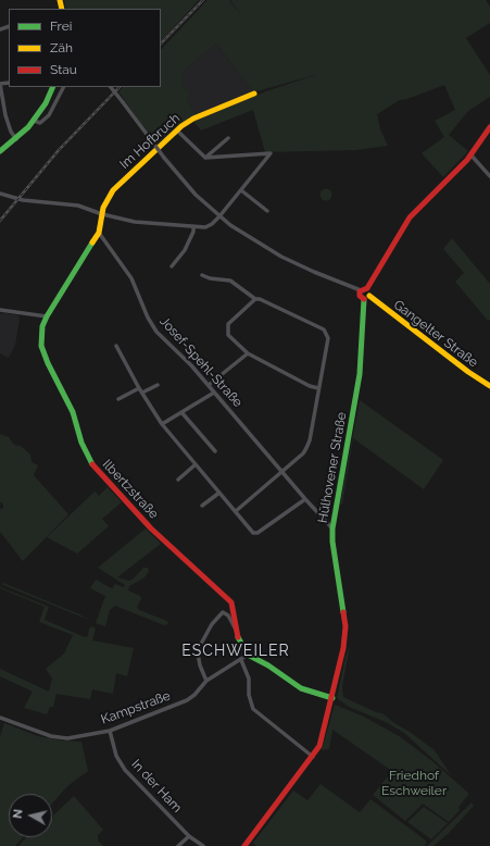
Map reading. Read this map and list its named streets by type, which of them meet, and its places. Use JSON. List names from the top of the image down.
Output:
{
  "streets": {
    "main road": [
      "Im Hofbruch",
      "Gangelter Straße",
      "Hülhovener Straße",
      "Ilbertzstraße"
    ],
    "street": ["Josef-Spehl-Straße", "Kampstraße", "In der Ham"]
  },
  "crossings": [
    ["Gangelter Straße", "Hülhovener Straße"],
    ["Josef-Spehl-Straße", "Hülhovener Straße"],
    ["Josef-Spehl-Straße", "Ilbertzstraße"],
    ["Ilbertzstraße", "Kampstraße"],
    ["Kampstraße", "In der Ham"]
  ],
  "districts": ["ESCHWEILER"],
  "parks": ["Friedhof Eschweiler"],
  "legend": ["Frei", "Zäh", "Stau"],
  "north": "left"
}
